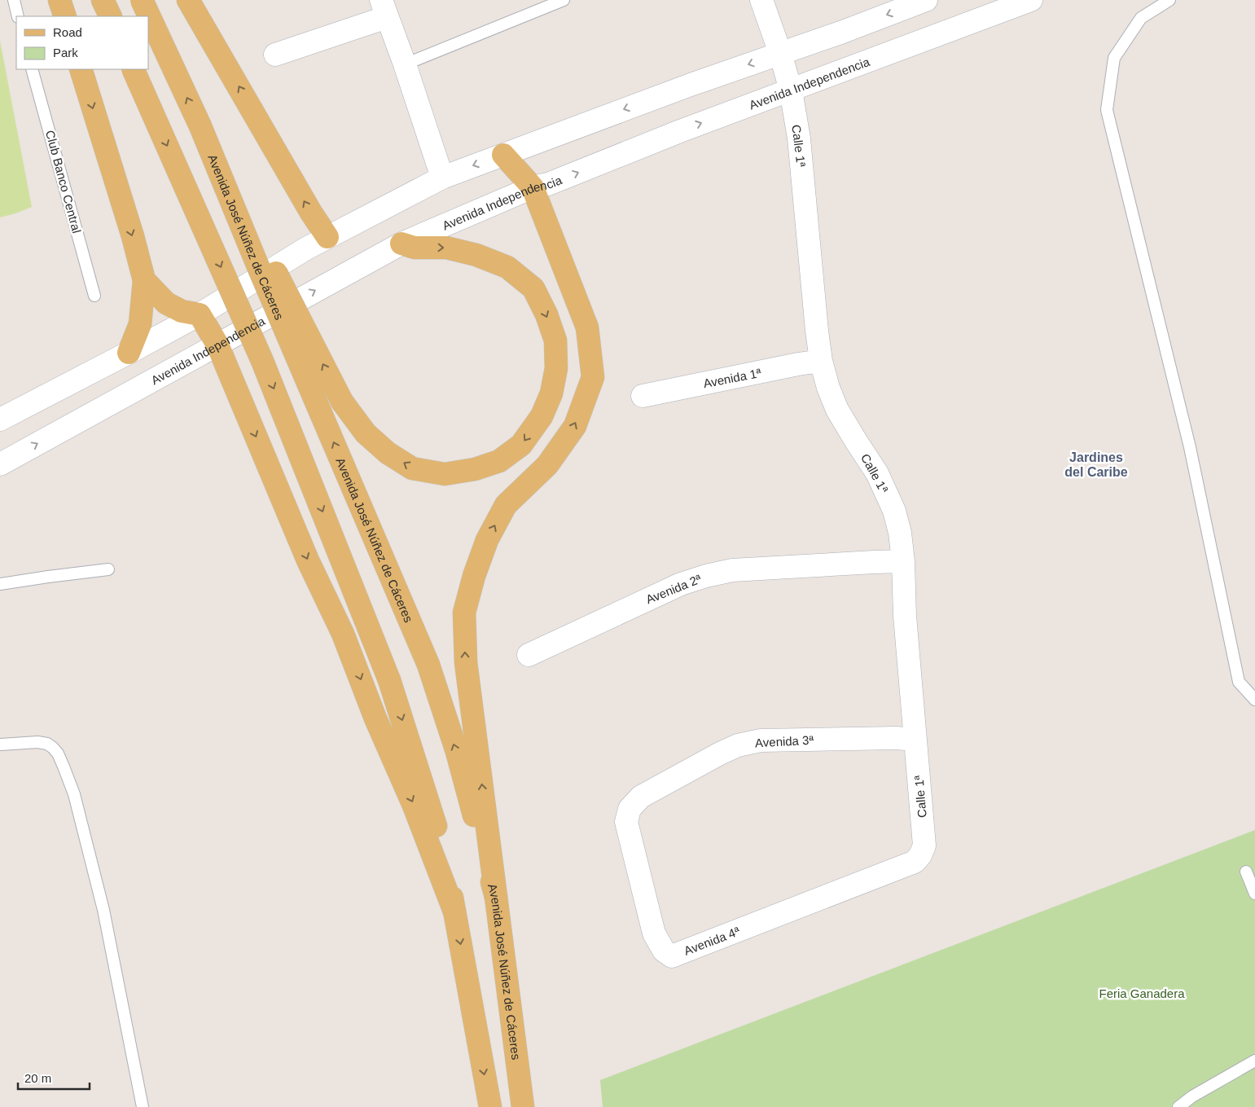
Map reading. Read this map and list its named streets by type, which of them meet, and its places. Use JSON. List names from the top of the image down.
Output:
{
  "streets": {
    "main road": ["Avenida José Núñez de Cáceres"],
    "street": [
      "Avenida Independencia",
      "Calle 1ª",
      "Avenida 1ª",
      "Avenida 2ª",
      "Avenida 3ª",
      "Avenida 4ª"
    ],
    "lane": ["Club Banco Central"]
  },
  "crossings": [
    ["Avenida Independencia", "Calle 1ª"],
    ["Calle 1ª", "Avenida 1ª"],
    ["Calle 1ª", "Avenida 2ª"],
    ["Calle 1ª", "Avenida 3ª"],
    ["Calle 1ª", "Avenida 4ª"],
    ["Avenida 3ª", "Avenida 4ª"]
  ],
  "districts": ["Jardines del Caribe"],
  "parks": ["Feria Ganadera"],
  "legend": ["Road", "Park"],
  "scale_bar": "20 m"
}
